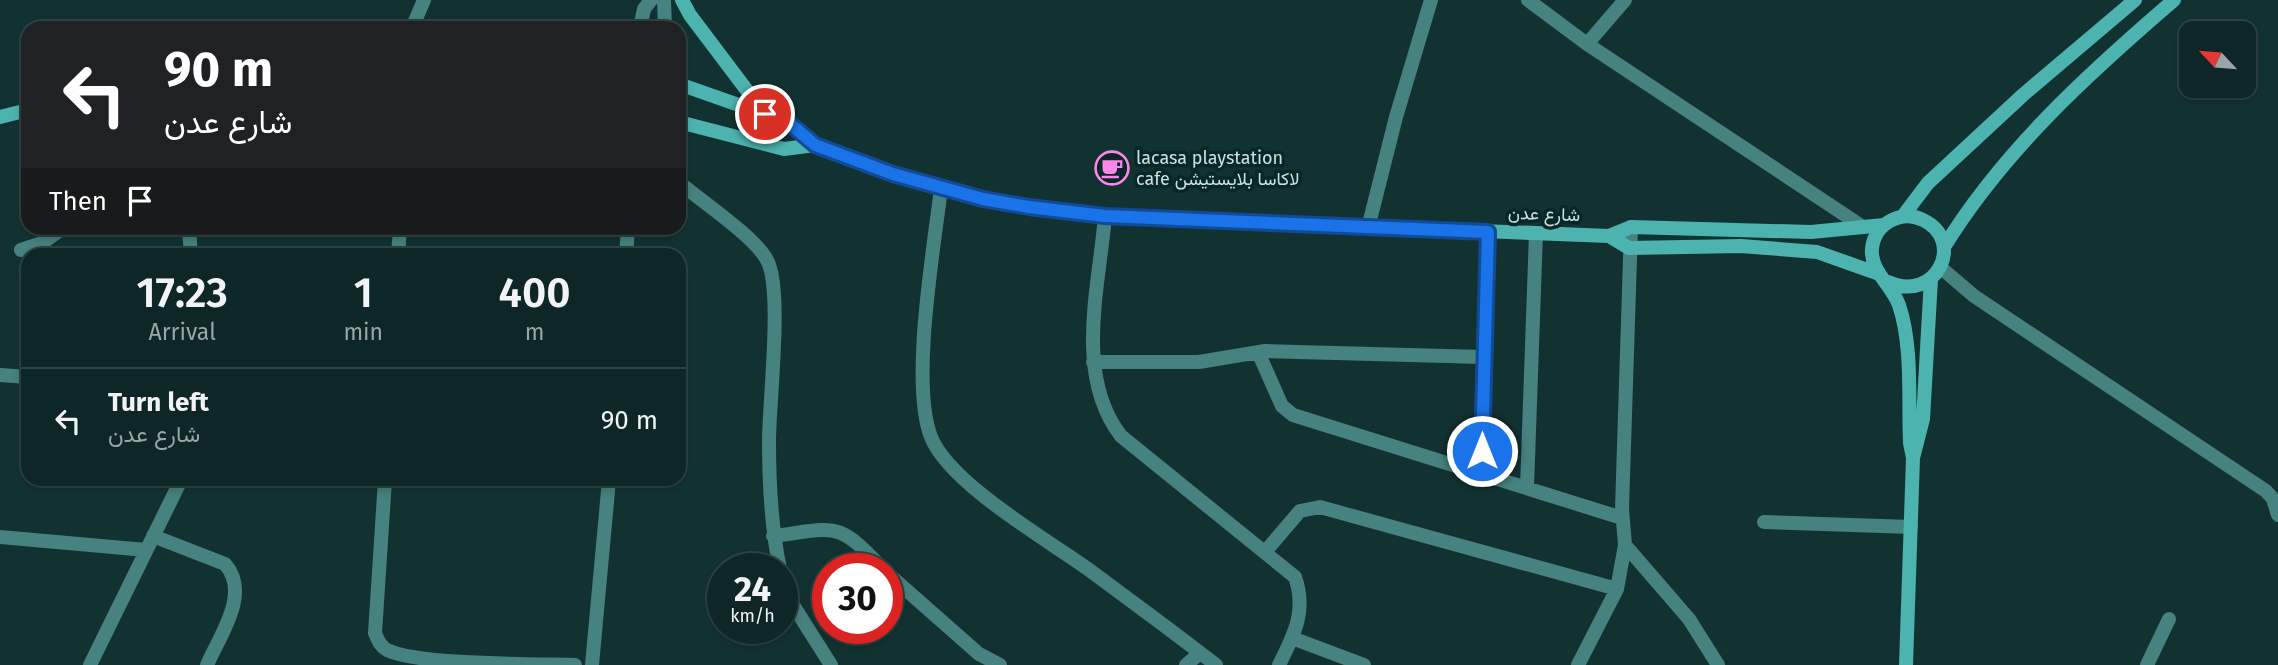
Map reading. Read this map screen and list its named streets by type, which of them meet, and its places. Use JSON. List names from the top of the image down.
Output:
{
  "streets": {
    "street": ["شارع عدن"]
  },
  "places": {
    "cafe": ["lacasa playstation cafe لاكاسا بلايستيشن"]
  },
  "north": "top left",
  "page": {
    "turn": ["90 m", "شارع عدن"],
    "then": "Then",
    "eta": [
      "17:23",
      "Arrival",
      "1",
      "min",
      "400",
      "m"
    ],
    "list": [
      {
        "name": "Turn left",
        "note": "شارع عدن",
        "value": "90 m"
      }
    ],
    "speed": "24 km/h",
    "limit": "30"
  }
}
